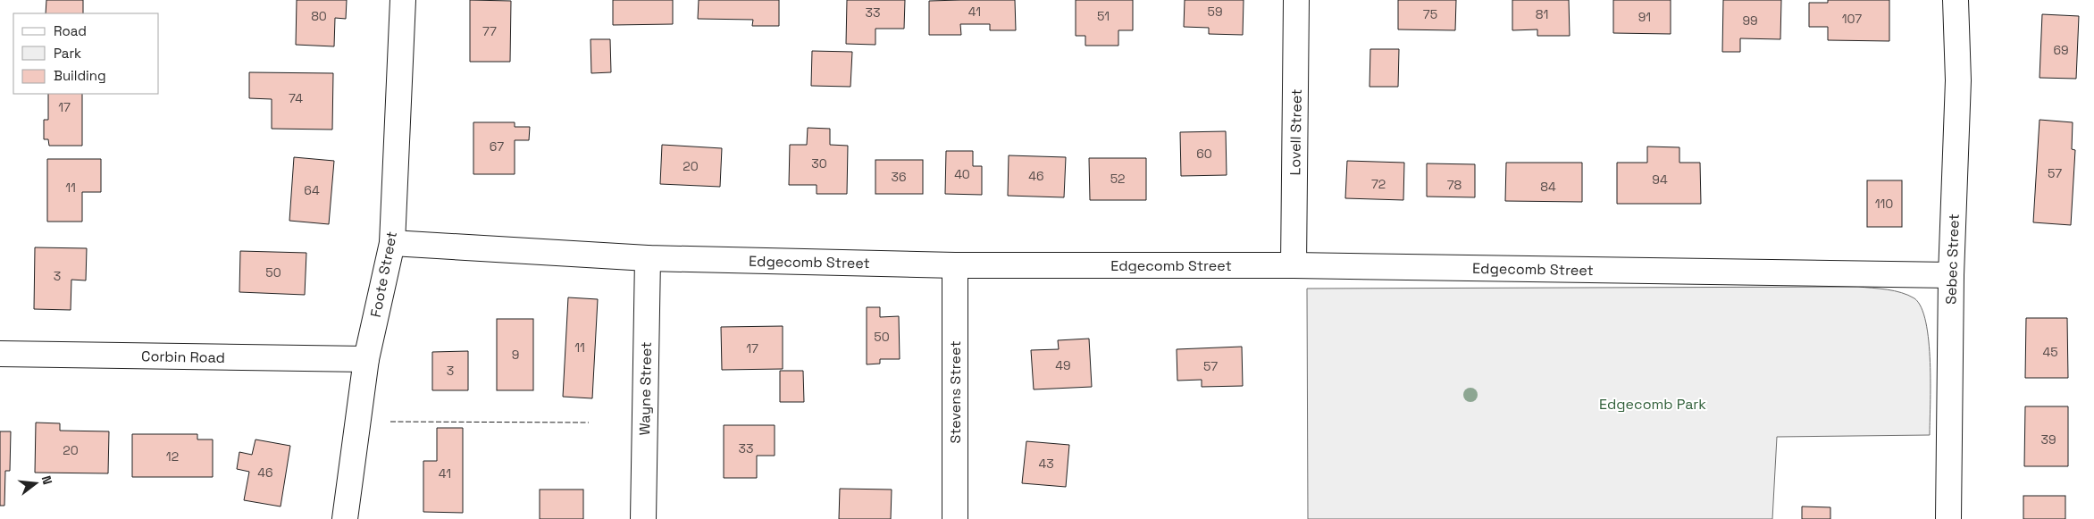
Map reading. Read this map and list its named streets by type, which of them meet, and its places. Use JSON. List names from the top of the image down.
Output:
{
  "streets": {
    "street": [
      "Lovell Street",
      "Sebec Street",
      "Edgecomb Street",
      "Foote Street",
      "Corbin Road",
      "Wayne Street",
      "Stevens Street"
    ]
  },
  "crossings": [
    ["Lovell Street", "Edgecomb Street"],
    ["Sebec Street", "Edgecomb Street"],
    ["Edgecomb Street", "Foote Street"],
    ["Edgecomb Street", "Wayne Street"],
    ["Edgecomb Street", "Stevens Street"],
    ["Foote Street", "Corbin Road"]
  ],
  "parks": ["Edgecomb Park"],
  "house_numbers": [
    "41",
    "59",
    "33",
    "75",
    "81",
    "80",
    "51",
    "91",
    "107",
    "99",
    "77",
    "69",
    "74",
    "17",
    "67",
    "60",
    "30",
    "20",
    "57",
    "40",
    "46",
    "36",
    "52",
    "94",
    "72",
    "78",
    "84",
    "11",
    "64",
    "110",
    "50",
    "3",
    "50",
    "11",
    "17",
    "45",
    "9",
    "49",
    "57",
    "3",
    "39",
    "33",
    "20",
    "12",
    "43",
    "46",
    "41"
  ],
  "legend": ["Road", "Park", "Building"],
  "north": "right"
}
